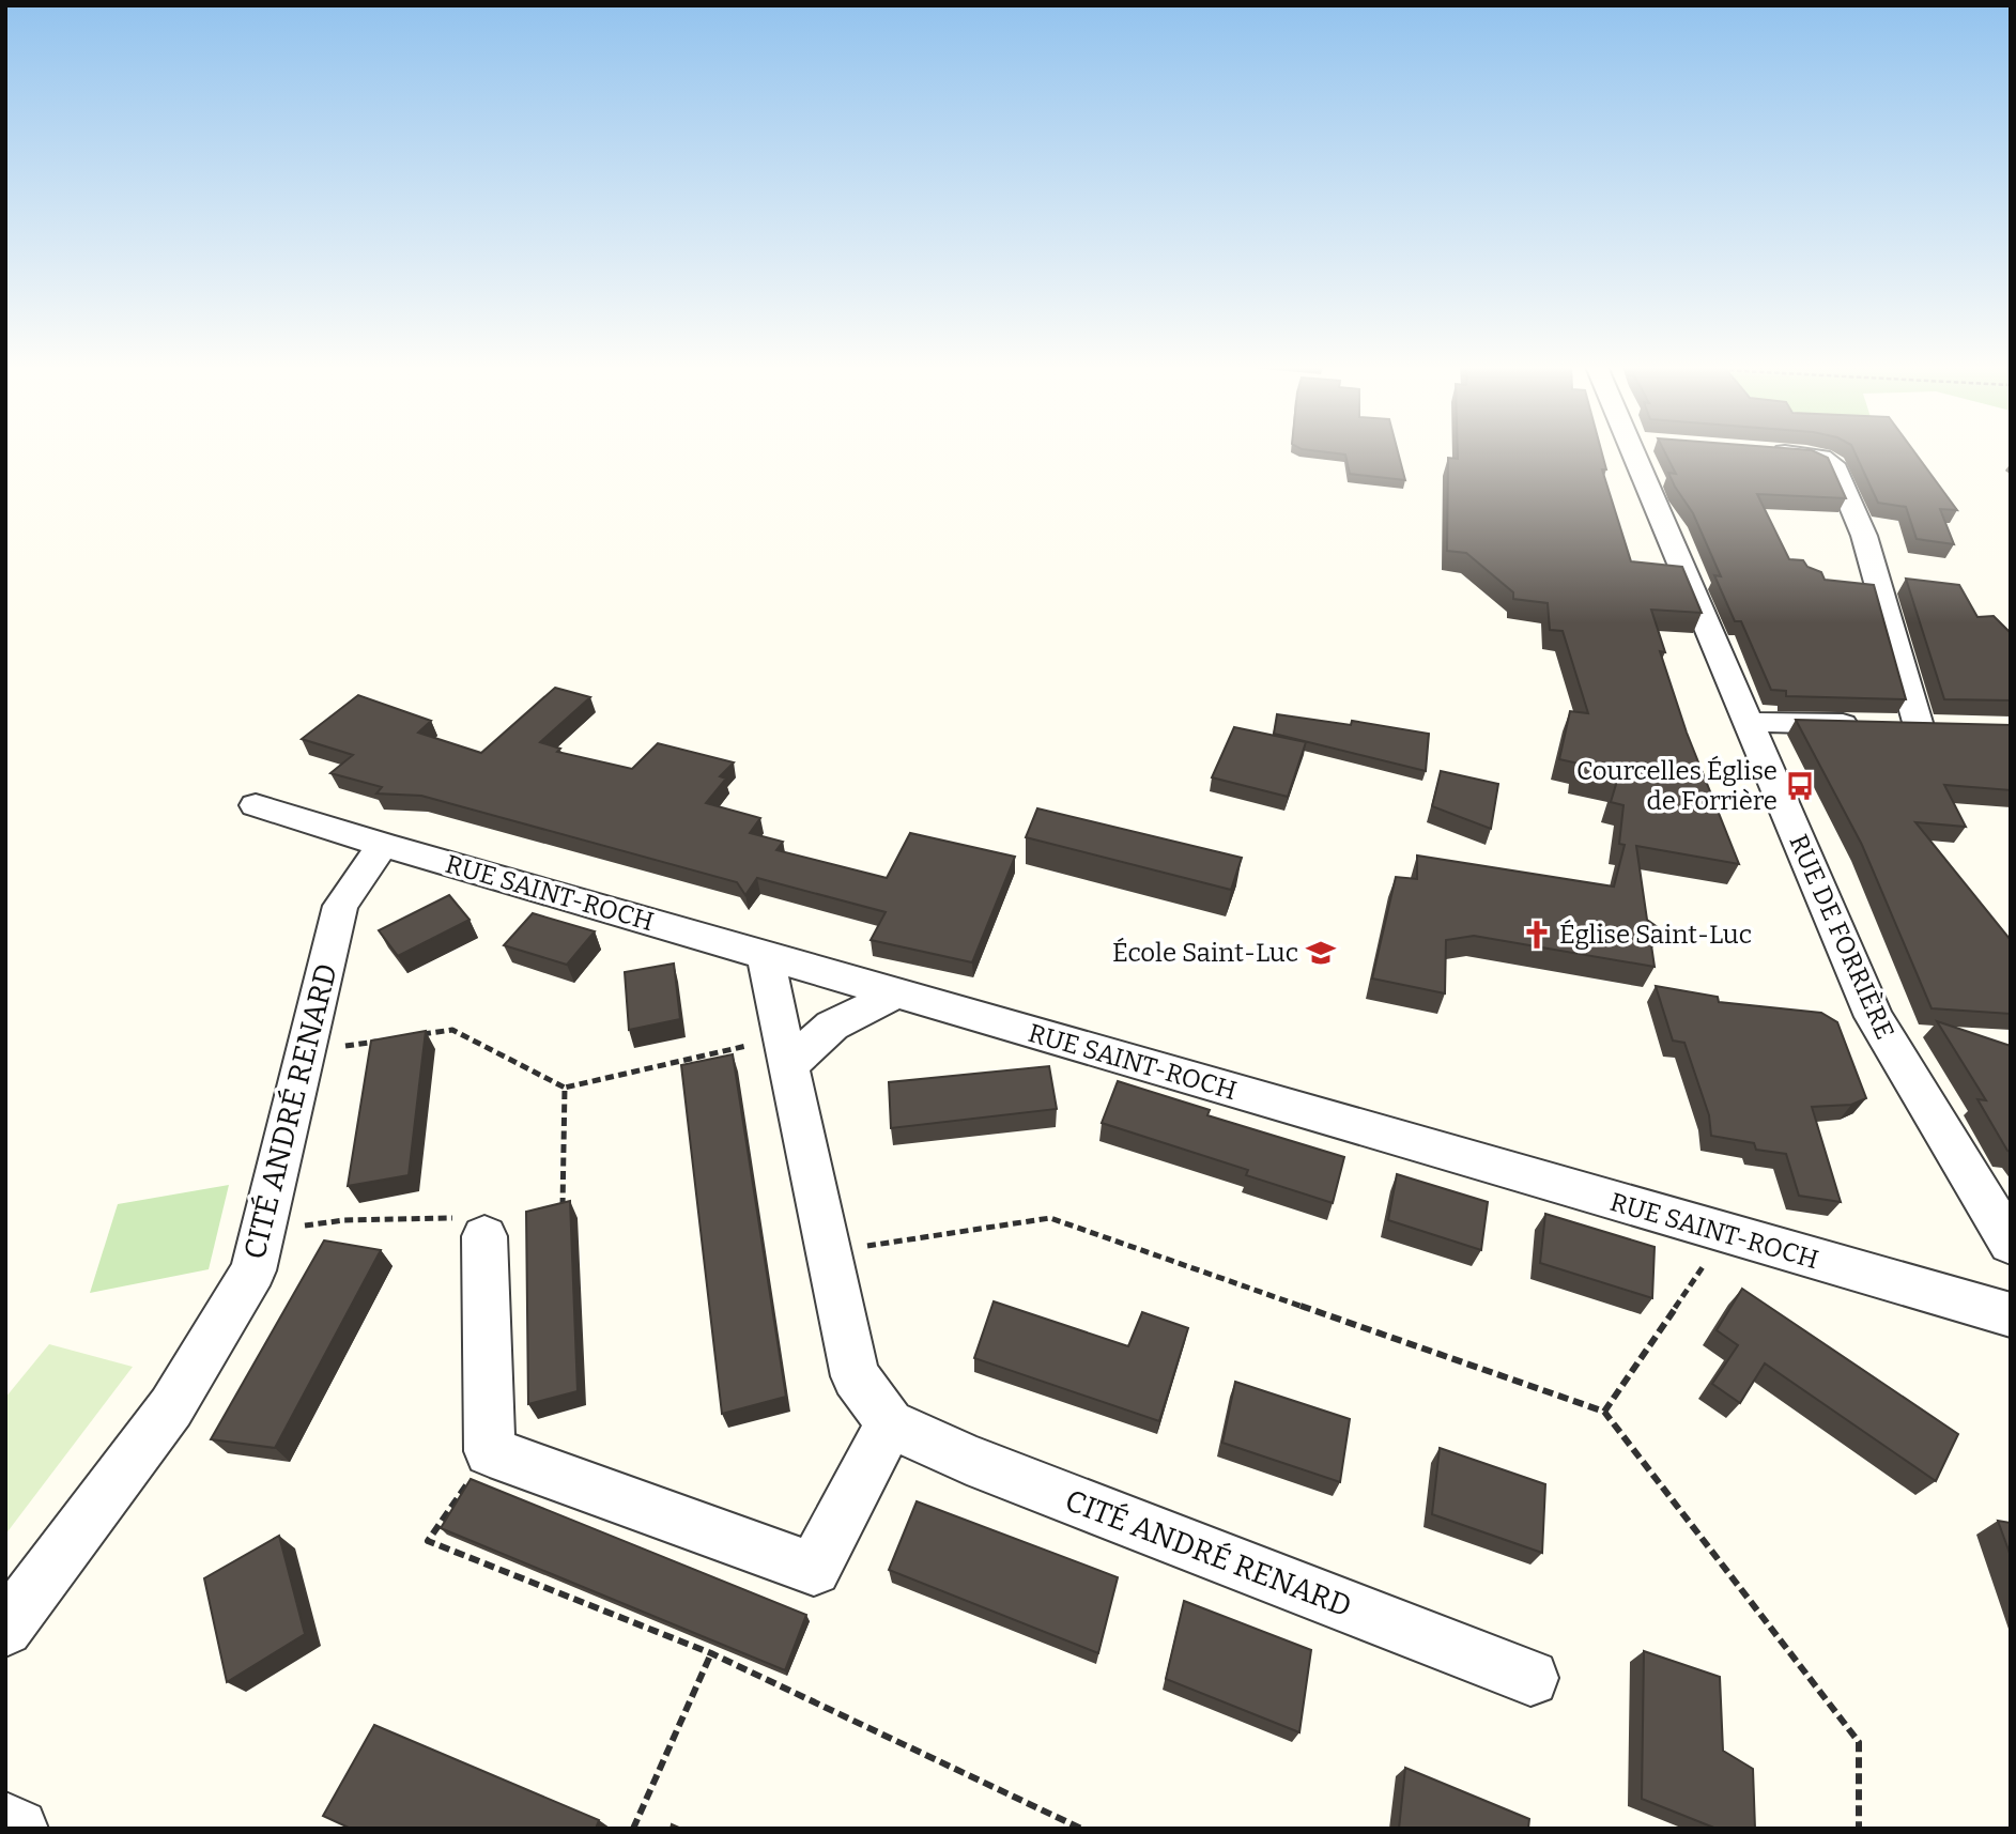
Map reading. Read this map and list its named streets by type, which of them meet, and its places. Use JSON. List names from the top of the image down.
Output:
{
  "streets": {
    "street": ["RUE SAINT-ROCH", "RUE DE FORRIÈRE", "CITÉ ANDRÉ RENARD"]
  },
  "crossings": [
    ["RUE SAINT-ROCH", "CITÉ ANDRÉ RENARD"]
  ],
  "places": {
    "bus stop": ["Courcelles Église de Forrière"],
    "church": ["Église Saint-Luc"],
    "school or university": ["École Saint-Luc"]
  }
}
